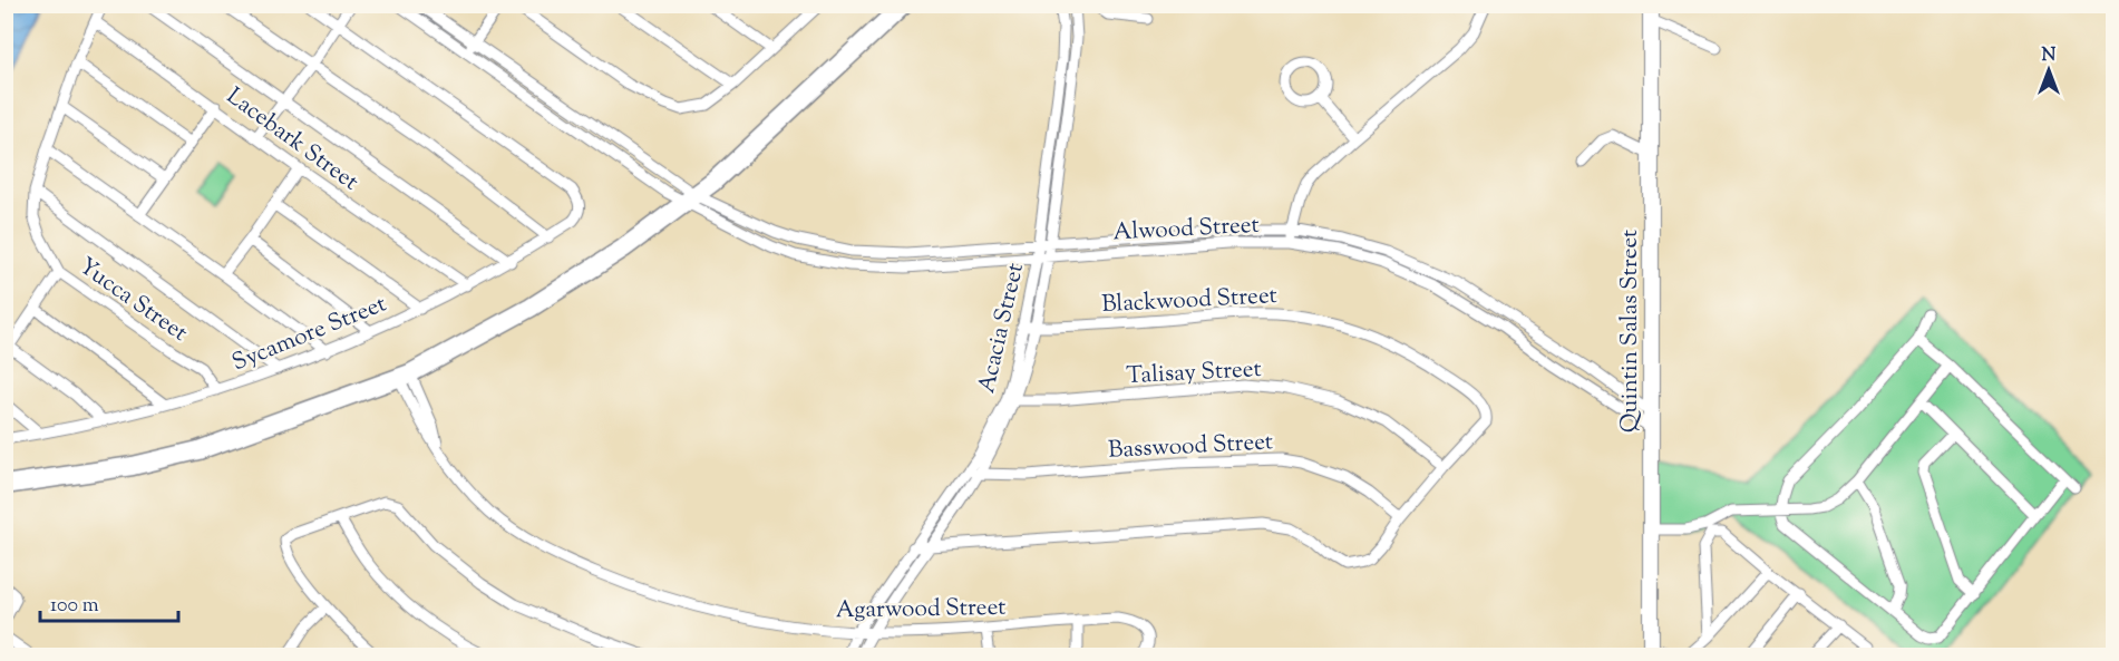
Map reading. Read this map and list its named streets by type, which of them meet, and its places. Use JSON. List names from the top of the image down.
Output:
{
  "streets": {
    "main road": ["Quintin Salas Street"],
    "street": [
      "Lacebark Street",
      "Alwood Street",
      "Yucca Street",
      "Blackwood Street",
      "Acacia Street",
      "Sycamore Street",
      "Talisay Street",
      "Basswood Street",
      "Agarwood Street"
    ]
  },
  "crossings": [
    ["Lacebark Street", "Yucca Street"],
    ["Lacebark Street", "Sycamore Street"],
    ["Alwood Street", "Acacia Street"],
    ["Alwood Street", "Quintin Salas Street"],
    ["Yucca Street", "Sycamore Street"],
    ["Blackwood Street", "Acacia Street"],
    ["Blackwood Street", "Talisay Street"],
    ["Acacia Street", "Talisay Street"],
    ["Acacia Street", "Basswood Street"],
    ["Acacia Street", "Agarwood Street"]
  ],
  "scale_bar": "100 m",
  "north": "top"
}
